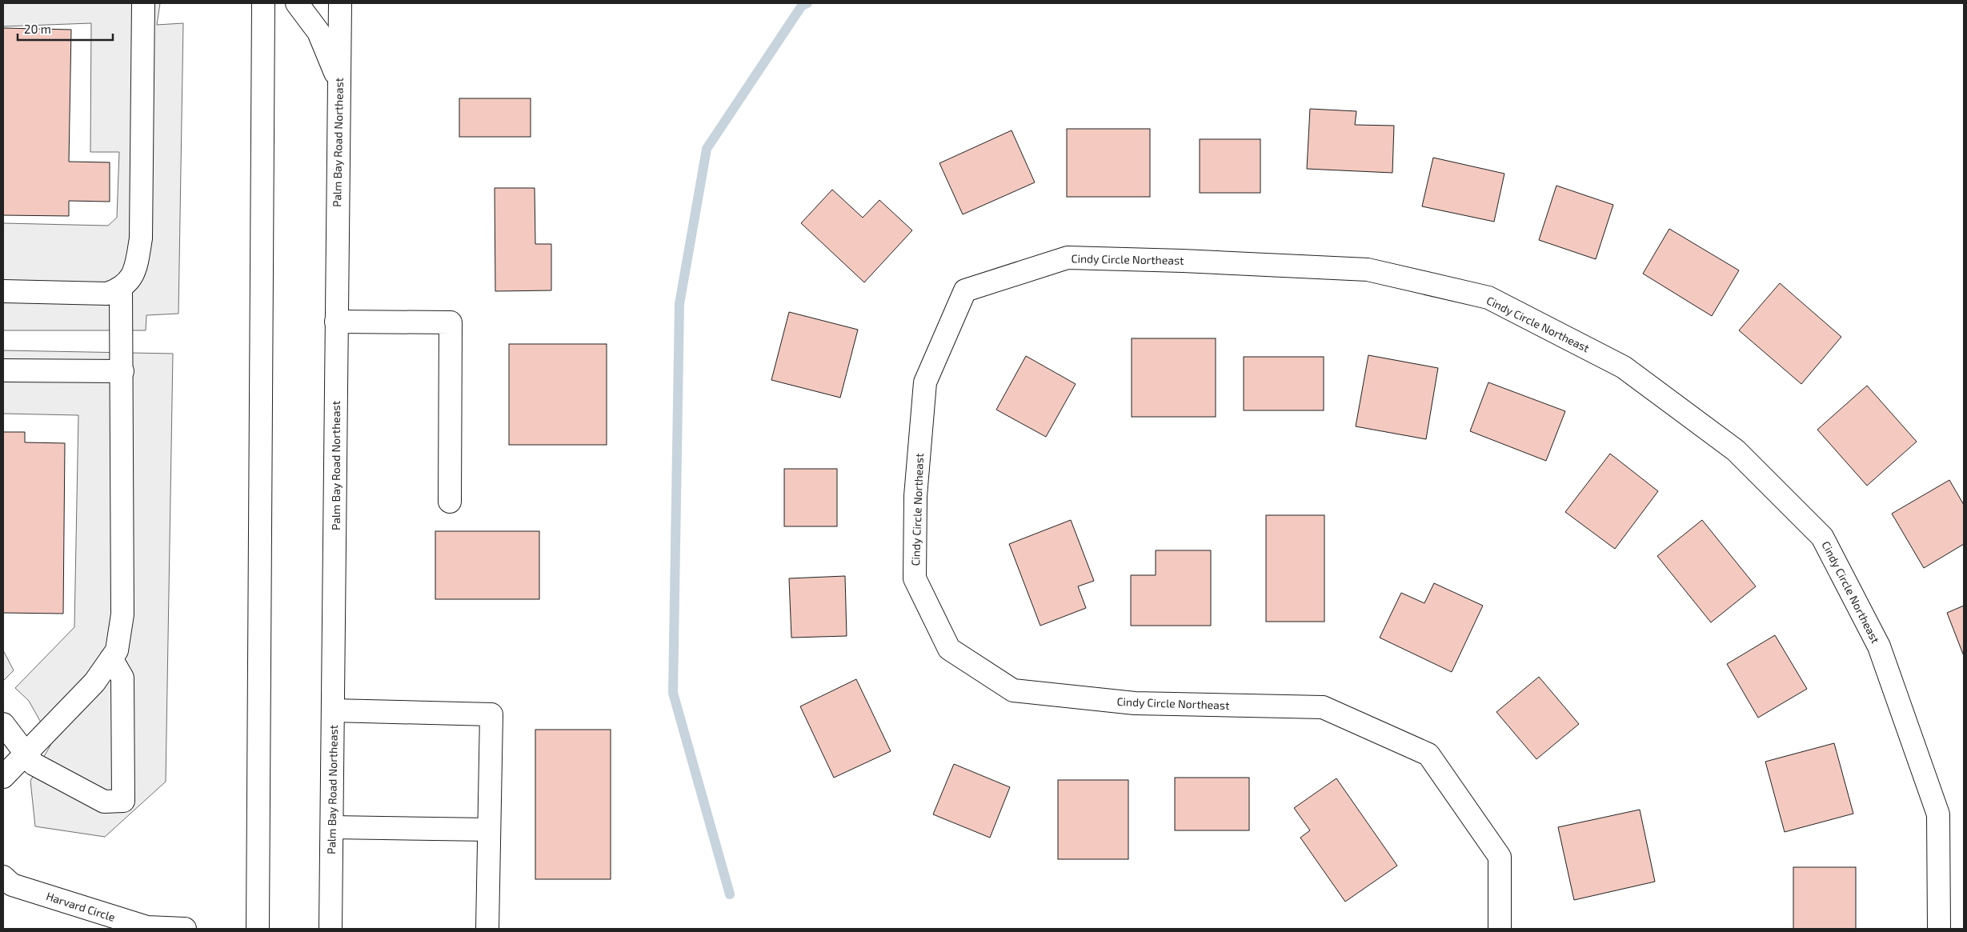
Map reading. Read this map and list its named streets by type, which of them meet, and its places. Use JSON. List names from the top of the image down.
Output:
{
  "streets": {
    "street": ["Palm Bay Road Northeast", "Cindy Circle Northeast", "Harvard Circle"]
  },
  "scale_bar": "20 m"
}
